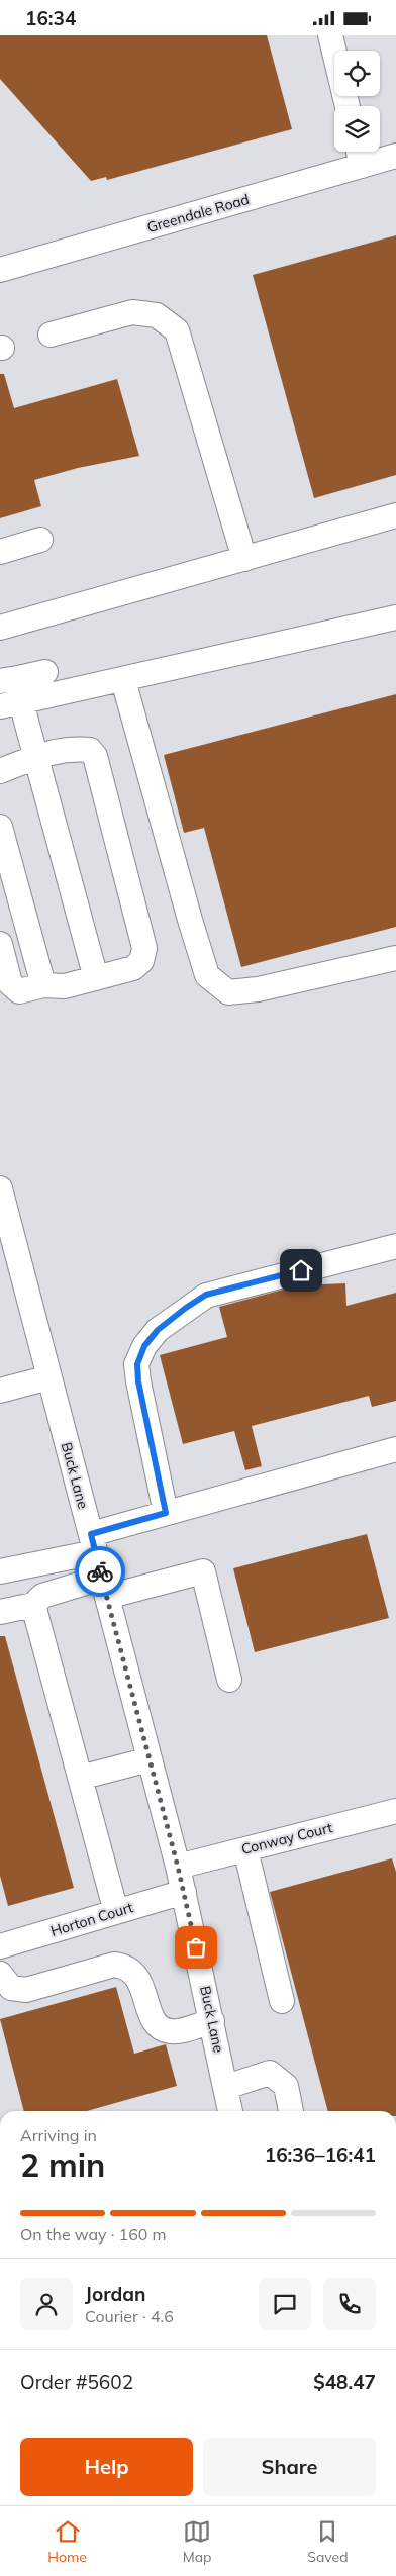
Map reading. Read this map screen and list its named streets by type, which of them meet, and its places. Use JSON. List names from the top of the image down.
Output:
{
  "streets": {
    "street": [
      "Greendale Road",
      "Buck Lane",
      "Conway Court",
      "Horton Court"
    ]
  },
  "crossings": [
    ["Buck Lane", "Conway Court"],
    ["Buck Lane", "Horton Court"]
  ],
  "page": {
    "status": "16:34",
    "heading": ["2 min", "Arriving in", "16:36–16:41"],
    "panel": [
      "Jordan",
      "Courier · 4.6",
      "Order #5602",
      "$48.47"
    ],
    "bar": "On the way · 160 m",
    "buttons": ["Help", "Share"],
    "tabs": ["Home", "Map", "Saved"]
  }
}
